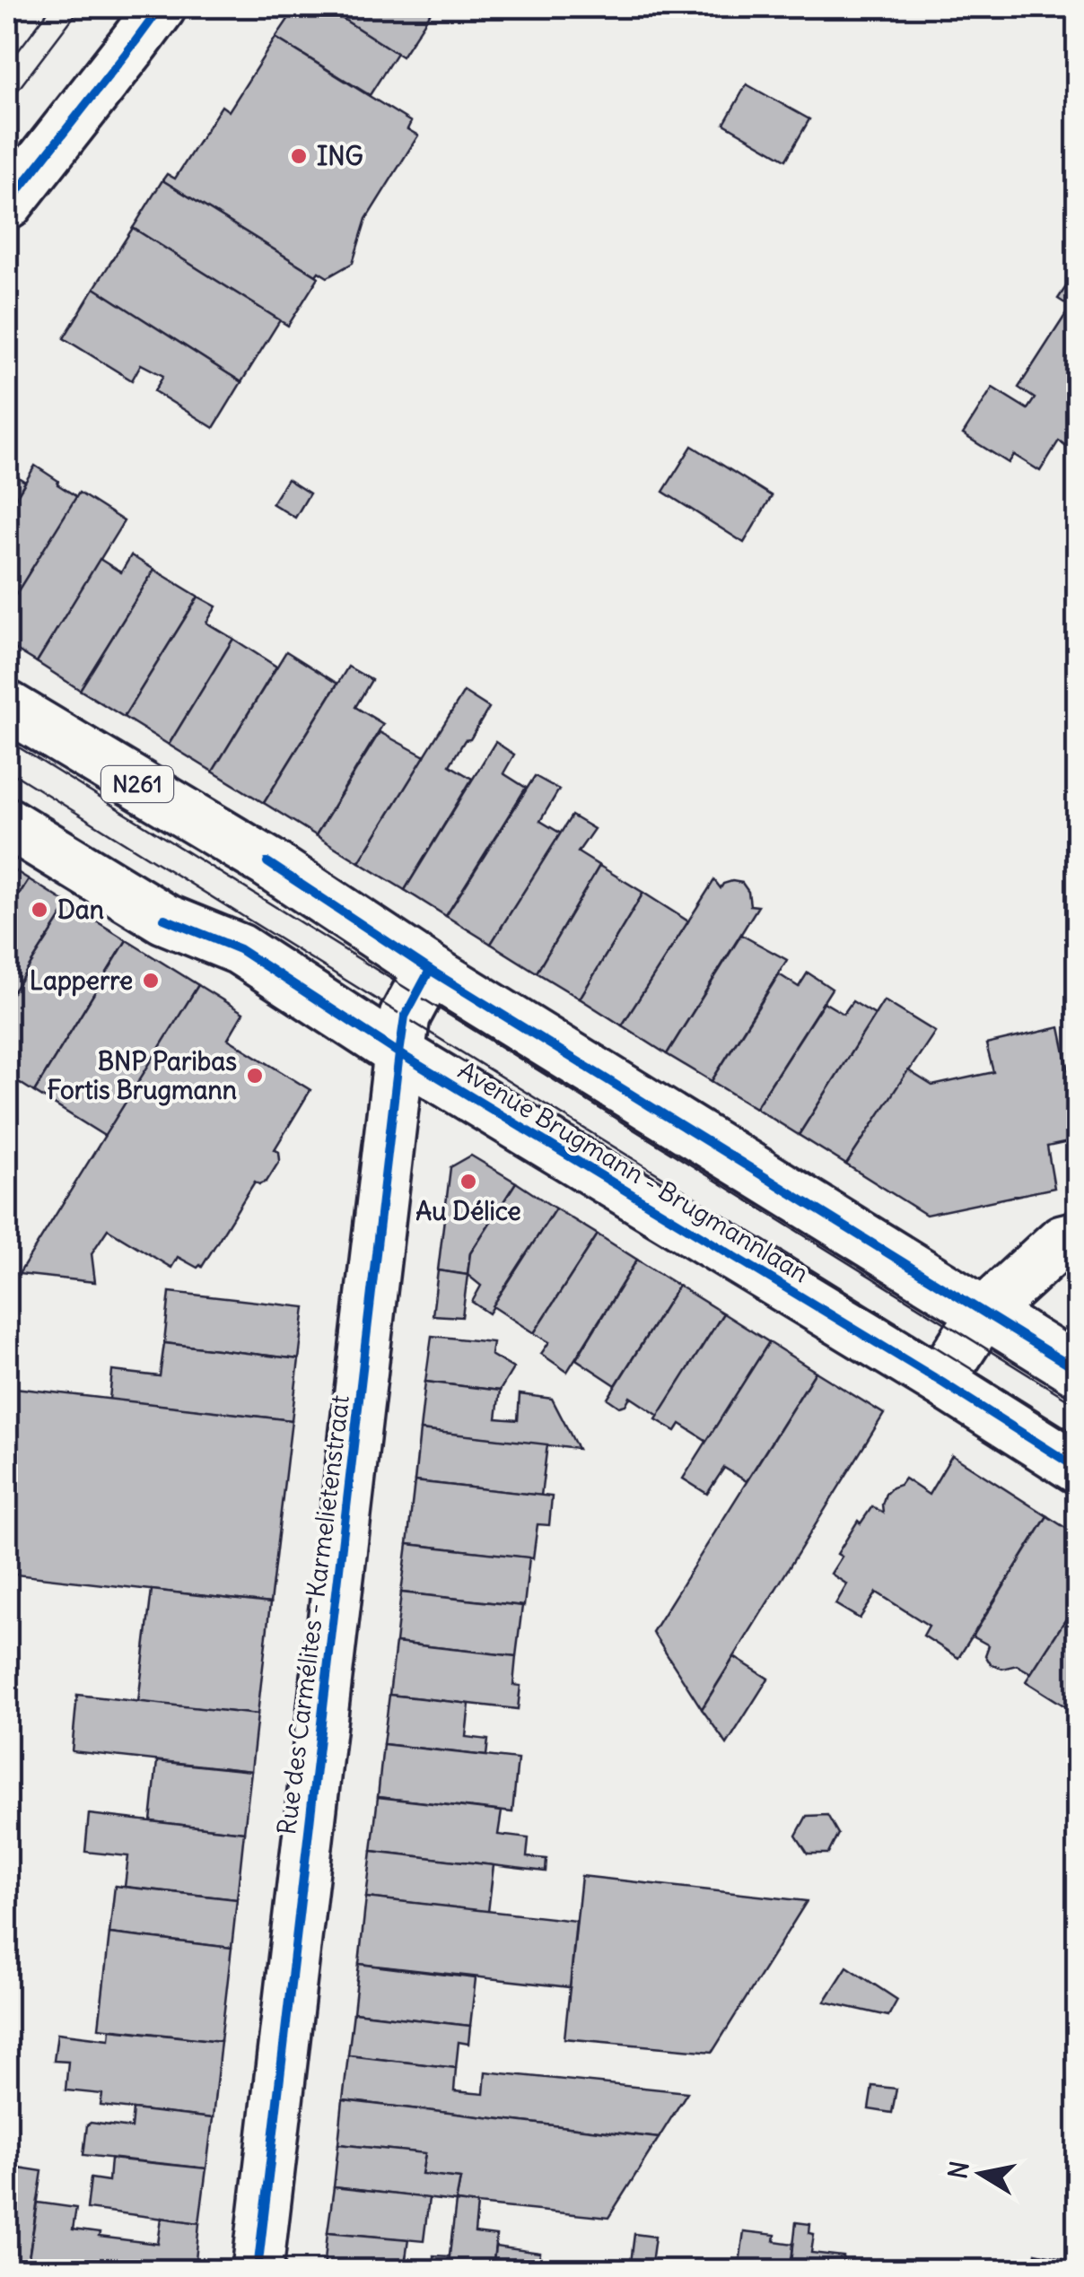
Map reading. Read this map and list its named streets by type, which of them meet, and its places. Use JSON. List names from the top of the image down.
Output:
{
  "streets": {
    "main road": ["N261", "Avenue Brugmann - Brugmannlaan", "Rue des Carmélites - Karmelietenstraat"]
  },
  "crossings": [
    ["N261", "Rue des Carmélites - Karmelietenstraat"],
    ["Avenue Brugmann - Brugmannlaan", "Rue des Carmélites - Karmelietenstraat"]
  ],
  "places": [
    "ING",
    "Dan",
    "Lapperre",
    "BNP Paribas Fortis Brugmann",
    "Au Délice"
  ],
  "north": "left"
}
